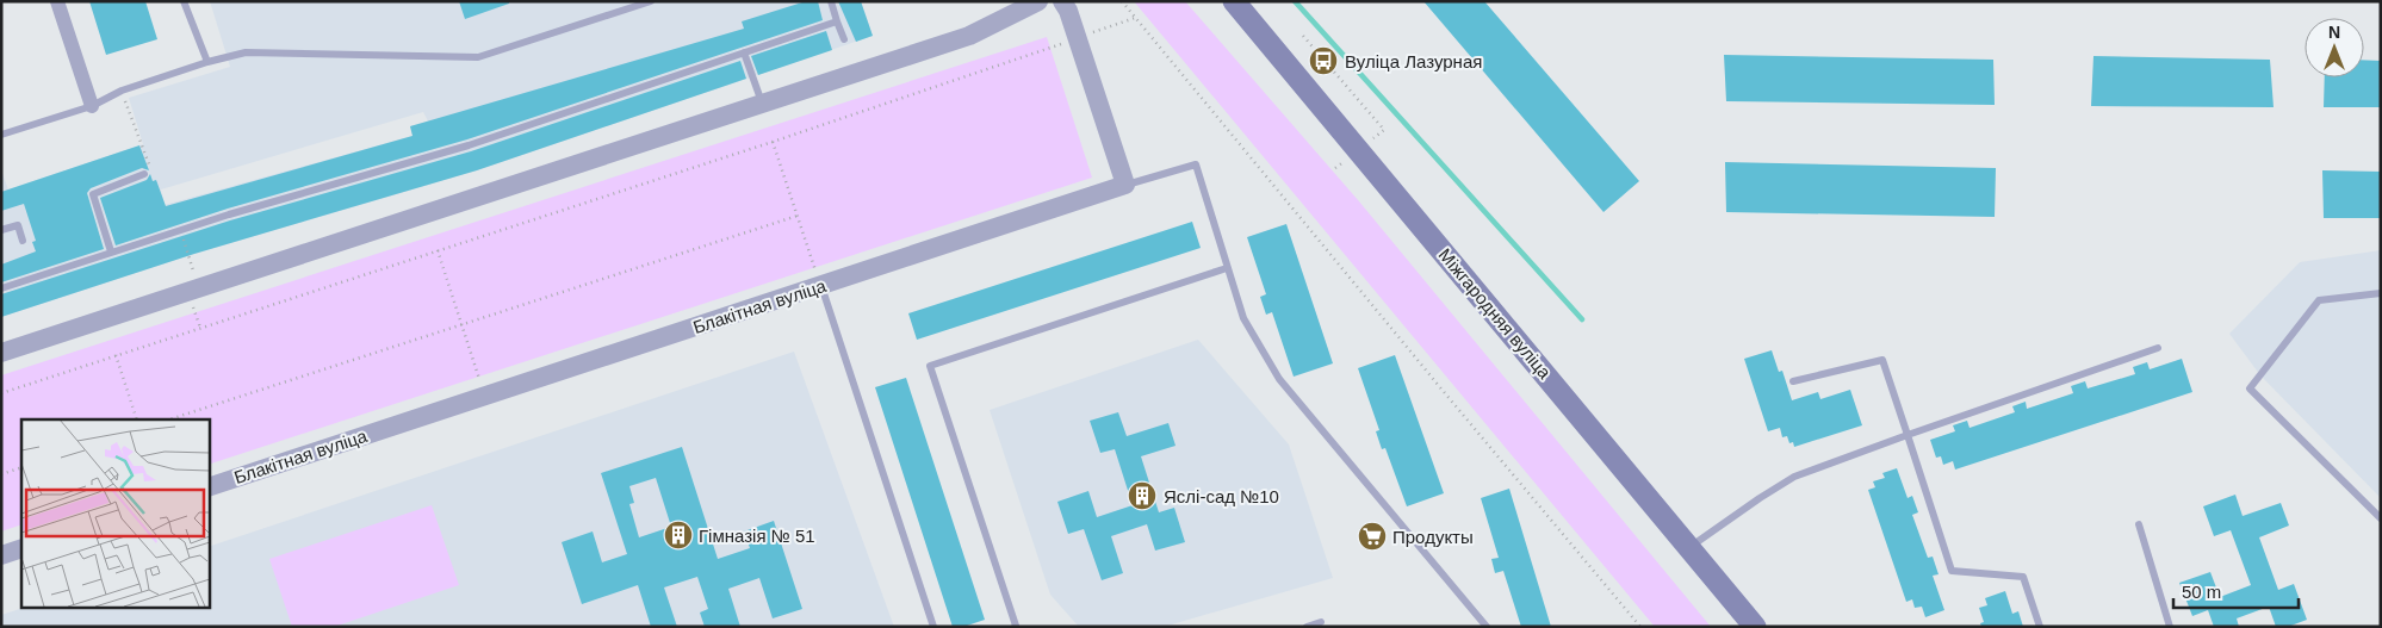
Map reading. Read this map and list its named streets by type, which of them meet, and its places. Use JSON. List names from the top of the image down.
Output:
{
  "streets": {
    "main road": ["Міжгародняя вуліца"],
    "street": ["Блакітная вуліца"]
  },
  "places": {
    "bus stop": ["Вуліца Лазурная"],
    "building": ["Яслі-сад №10", "Гімназія № 51"],
    "supermarket": ["Продукты"]
  },
  "scale_bar": "50 m",
  "north": "top"
}
